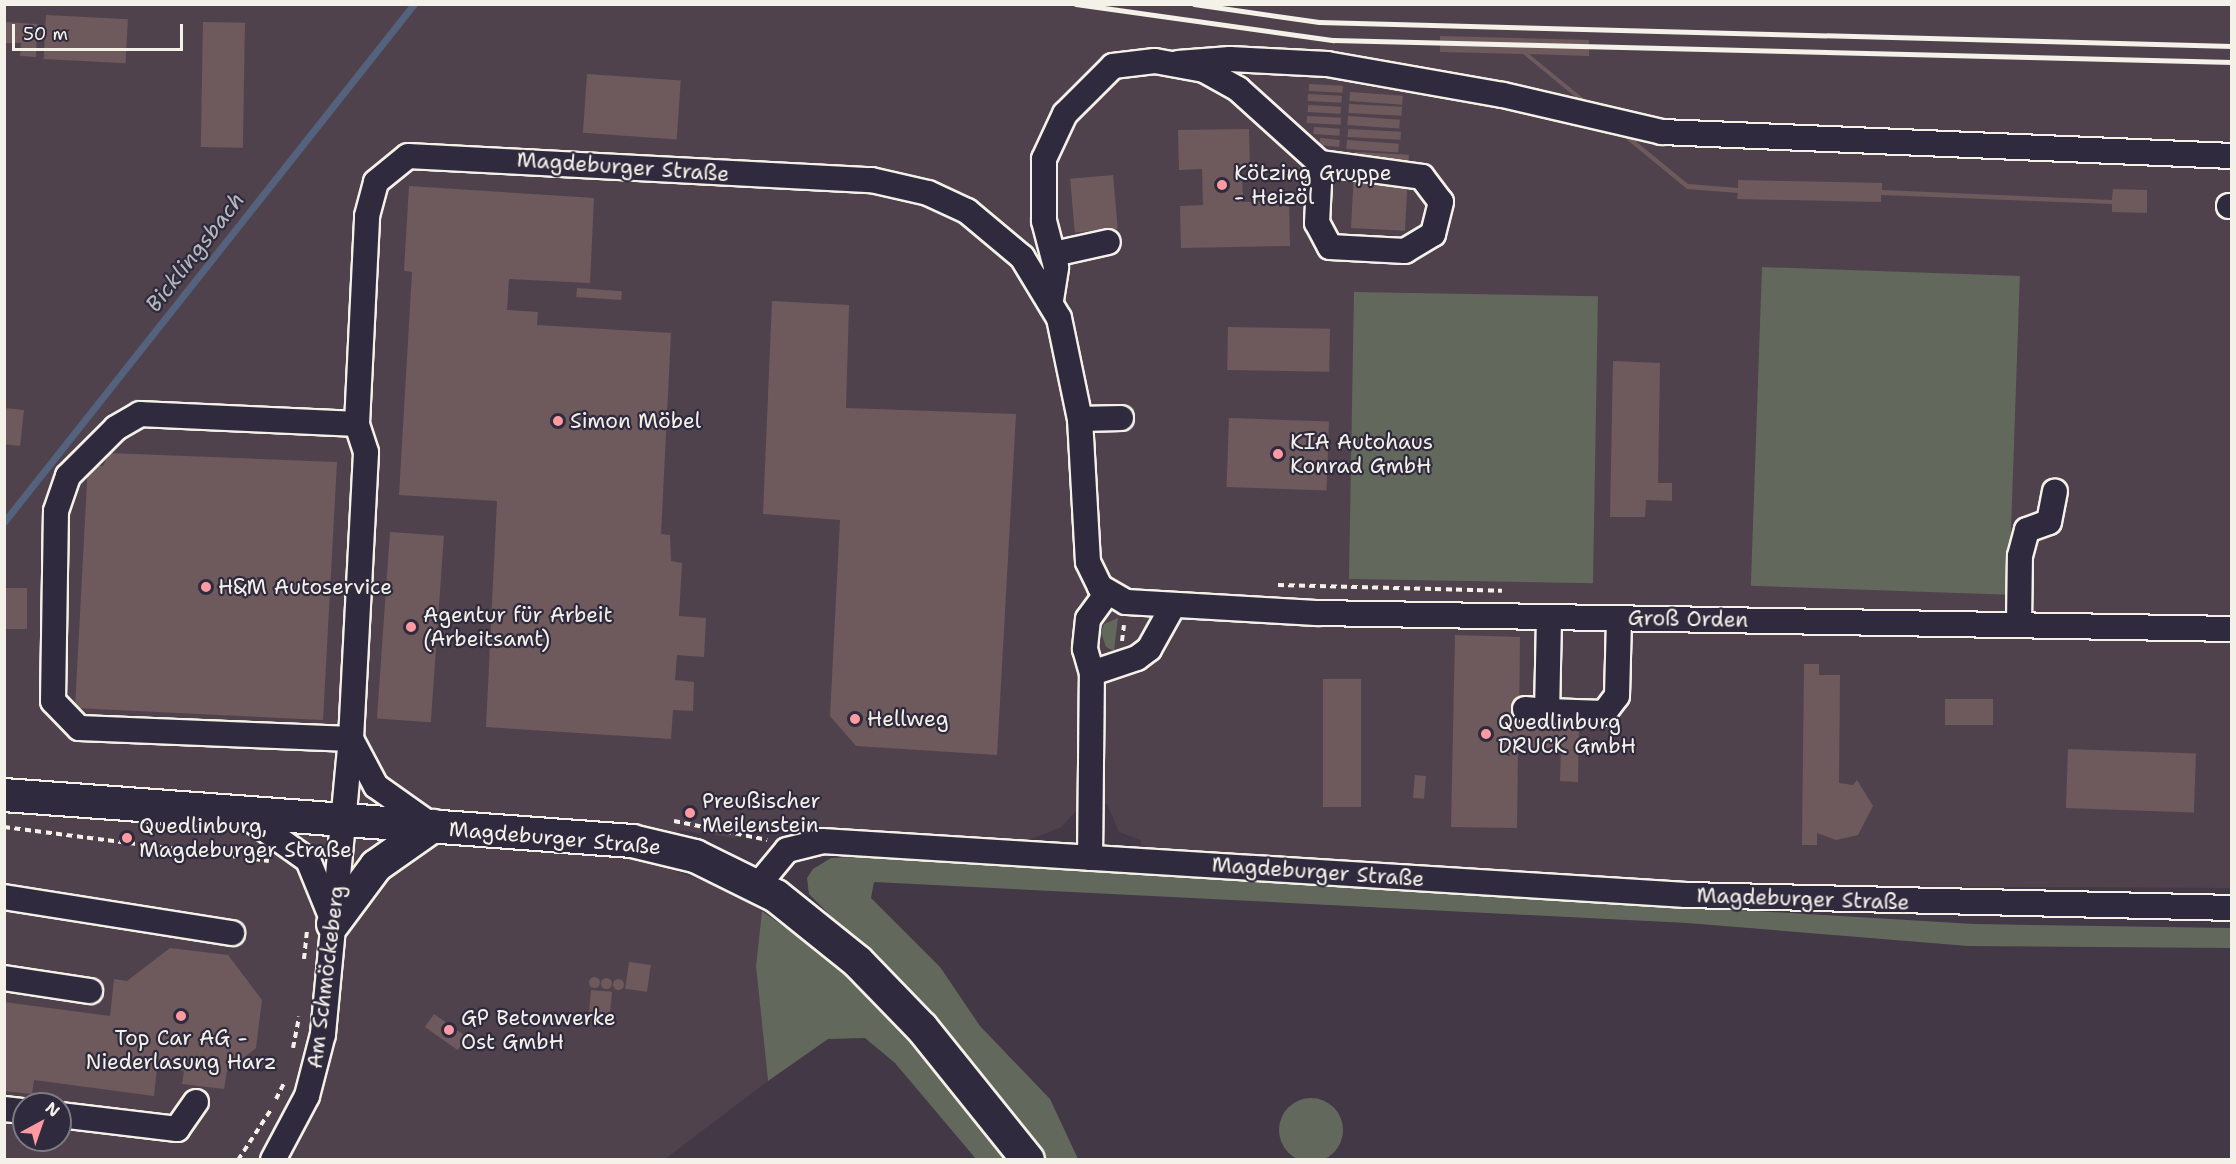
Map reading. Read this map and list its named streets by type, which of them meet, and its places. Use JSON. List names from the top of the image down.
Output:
{
  "streets": {
    "main road": ["Magdeburger Straße"],
    "street": ["Groß Orden", "Am Schmöckeberg"]
  },
  "crossings": [
    ["Magdeburger Straße", "Groß Orden"],
    ["Magdeburger Straße", "Am Schmöckeberg"]
  ],
  "water": ["Bicklingsbach"],
  "places": [
    "Kötzing Gruppe - Heizöl",
    "Simon Möbel",
    "KIA Autohaus Konrad GmbH",
    "H&M Autoservice",
    "Agentur für Arbeit (Arbeitsamt)",
    "Hellweg",
    "Quedlinburg DRUCK GmbH",
    "Preußischer Meilenstein",
    "Quedlinburg, Magdeburger Straße",
    "Top Car AG - Niederlasung Harz",
    "GP Betonwerke Ost GmbH"
  ],
  "scale_bar": "50 m",
  "north": "top right"
}
